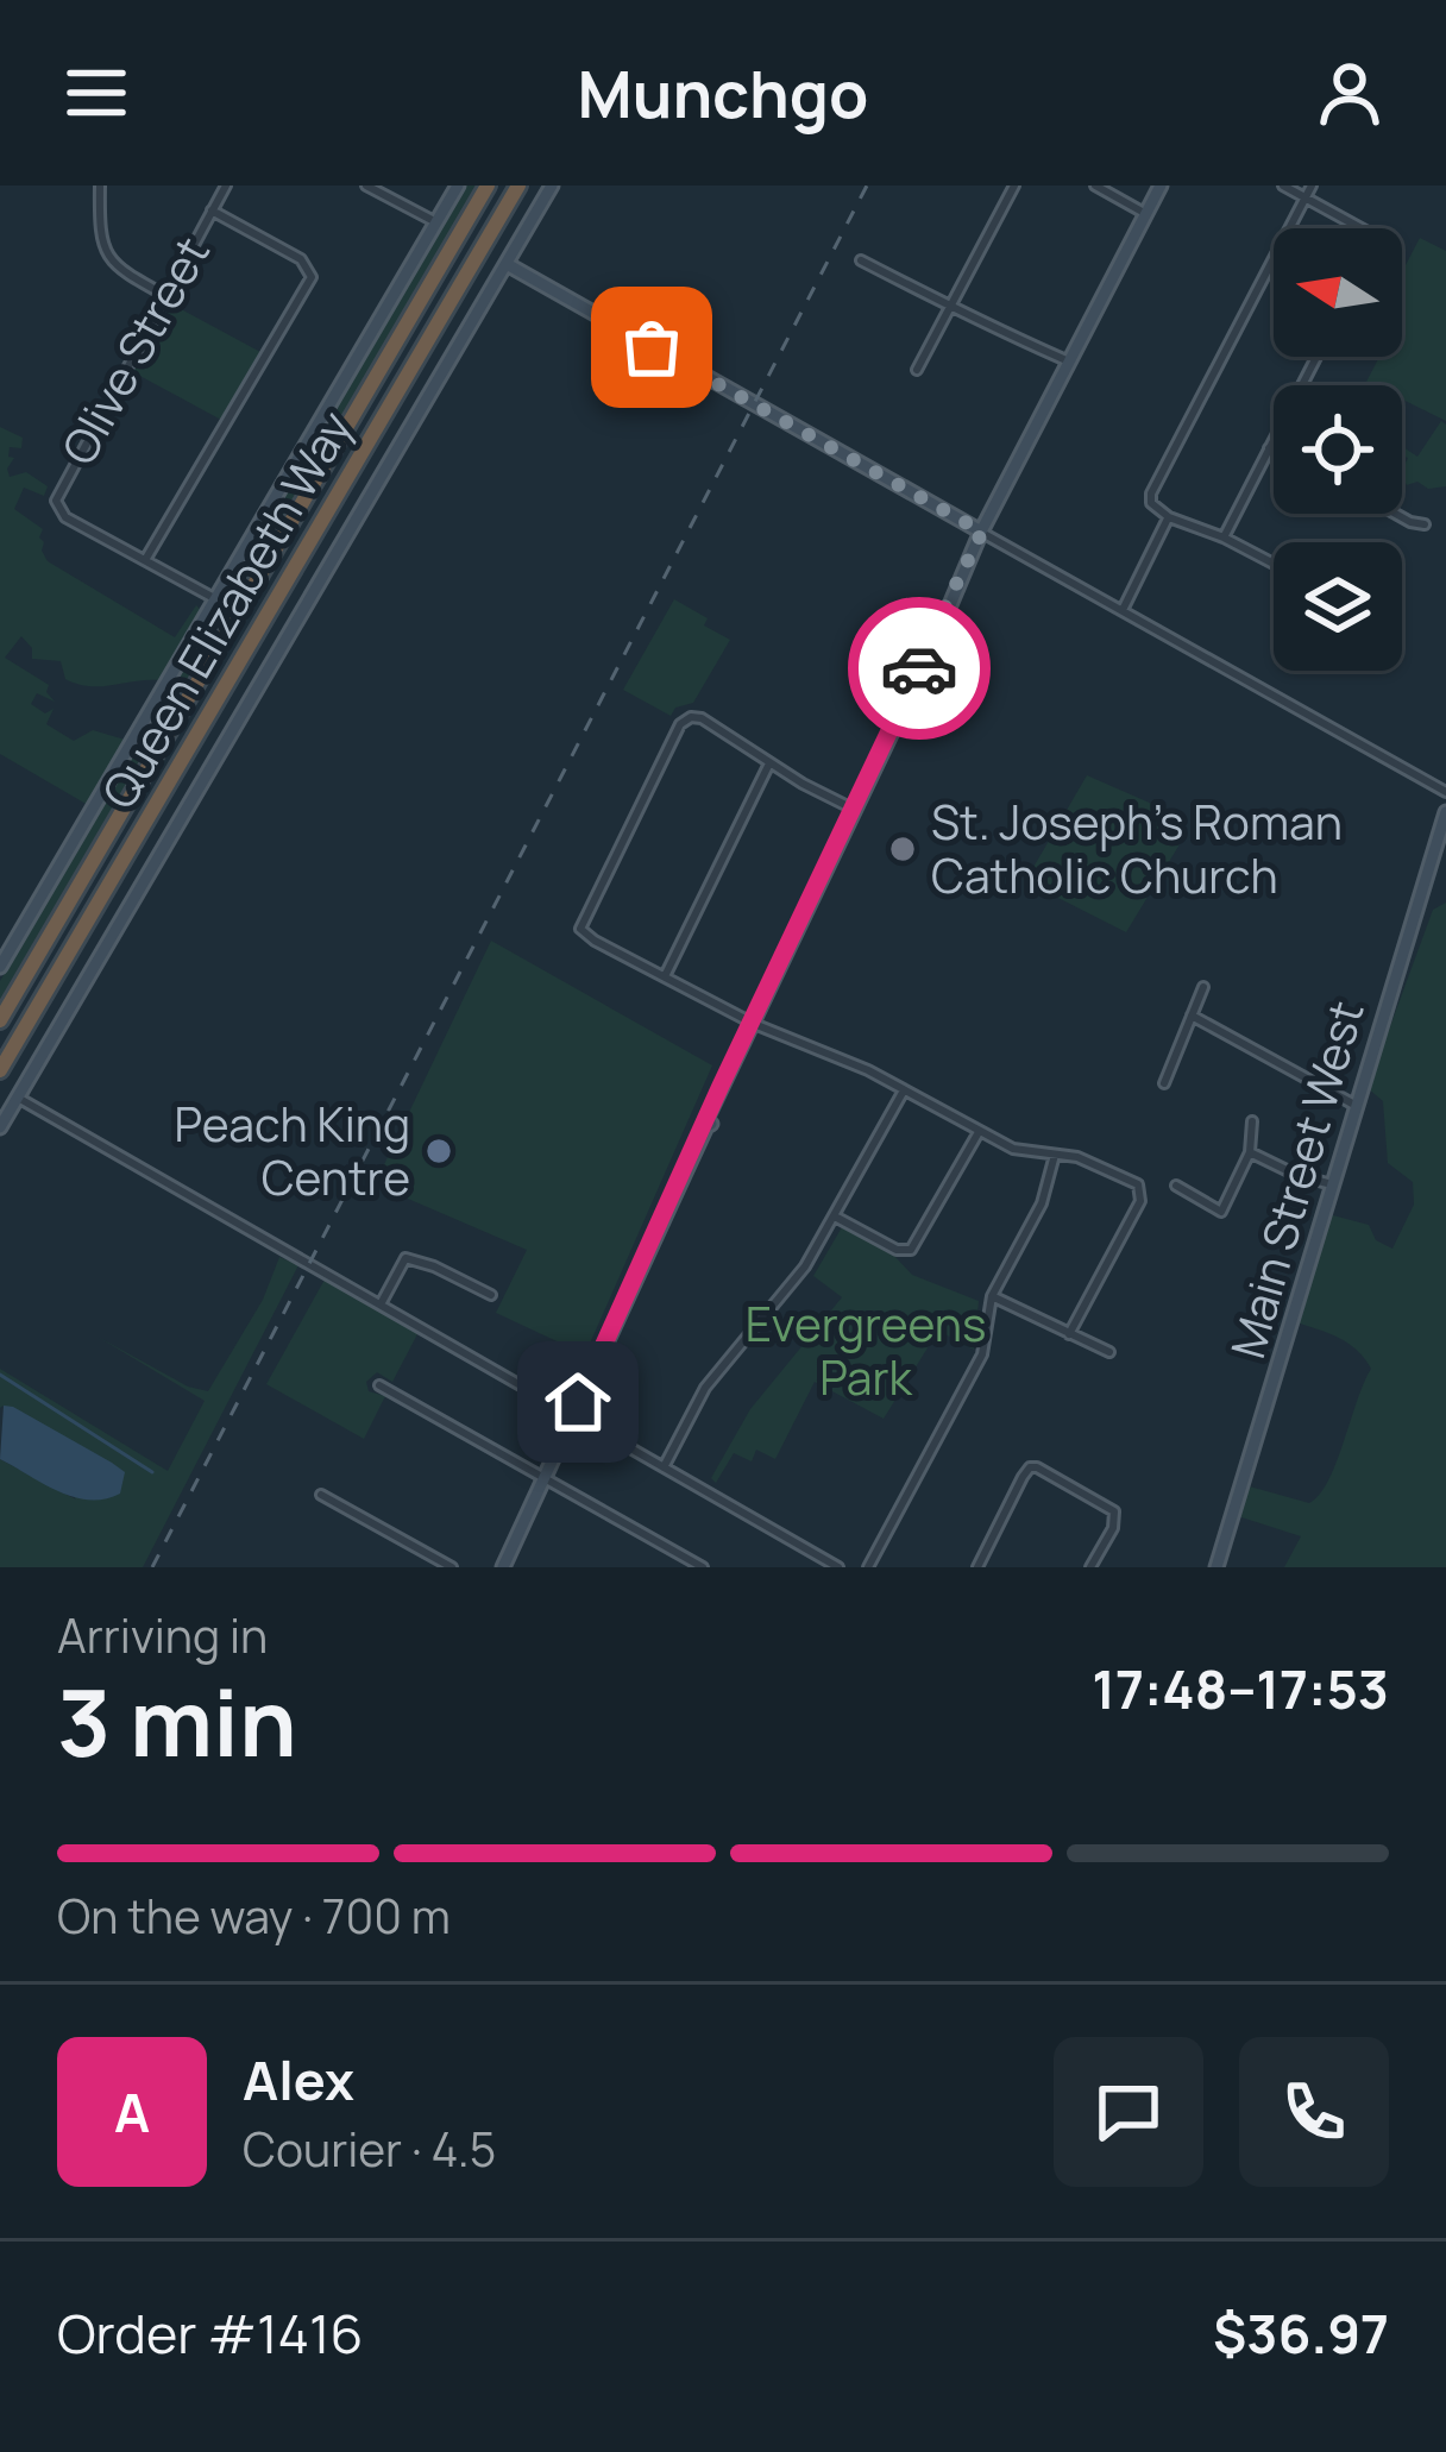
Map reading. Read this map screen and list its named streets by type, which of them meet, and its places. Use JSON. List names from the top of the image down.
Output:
{
  "streets": {
    "highway": ["Queen Elizabeth Way"],
    "street": ["Olive Street", "Main Street West"]
  },
  "parks": ["Evergreens Park"],
  "places": ["St. Joseph's Roman Catholic Church", "Peach King Centre"],
  "north": "left",
  "page": {
    "header": "Munchgo",
    "heading": ["3 min", "Arriving in", "17:48–17:53"],
    "panel": [
      "Alex",
      "Courier · 4.5",
      "Order #1416",
      "$36.97"
    ],
    "bar": "On the way · 700 m",
    "round": "A"
  }
}
